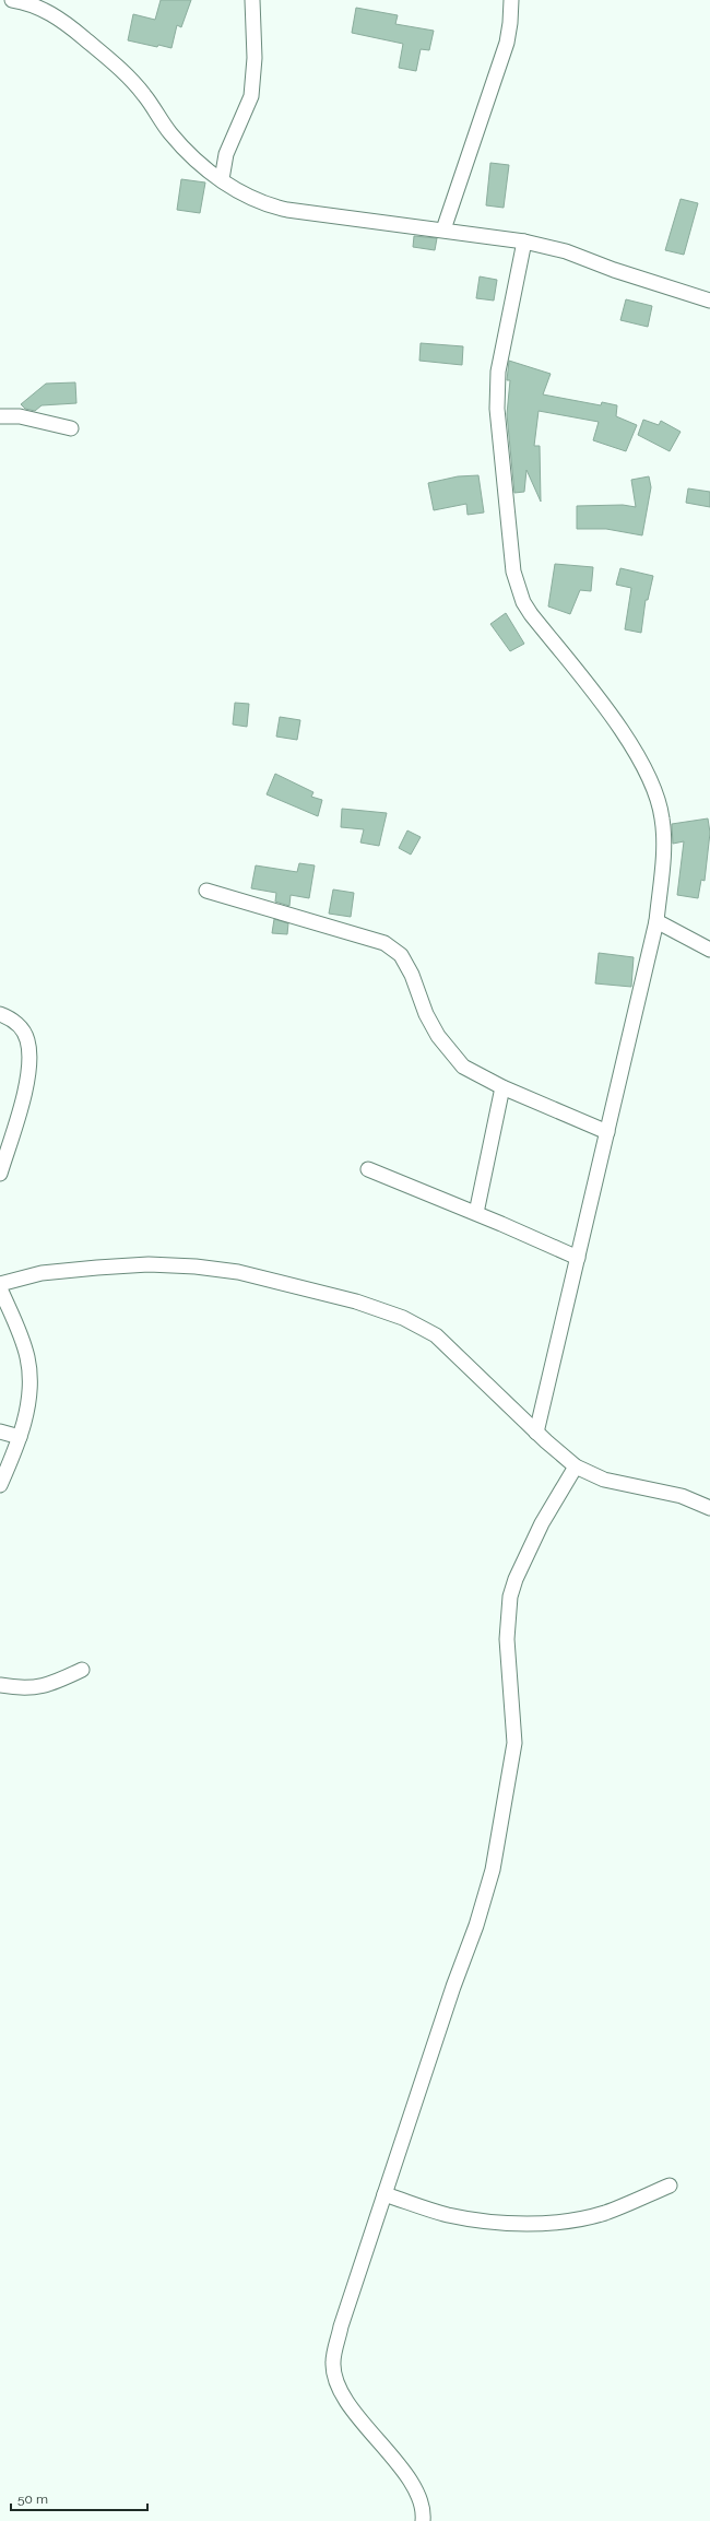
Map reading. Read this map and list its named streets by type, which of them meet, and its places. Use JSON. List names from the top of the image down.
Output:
{
  "scale_bar": "50 m"
}
